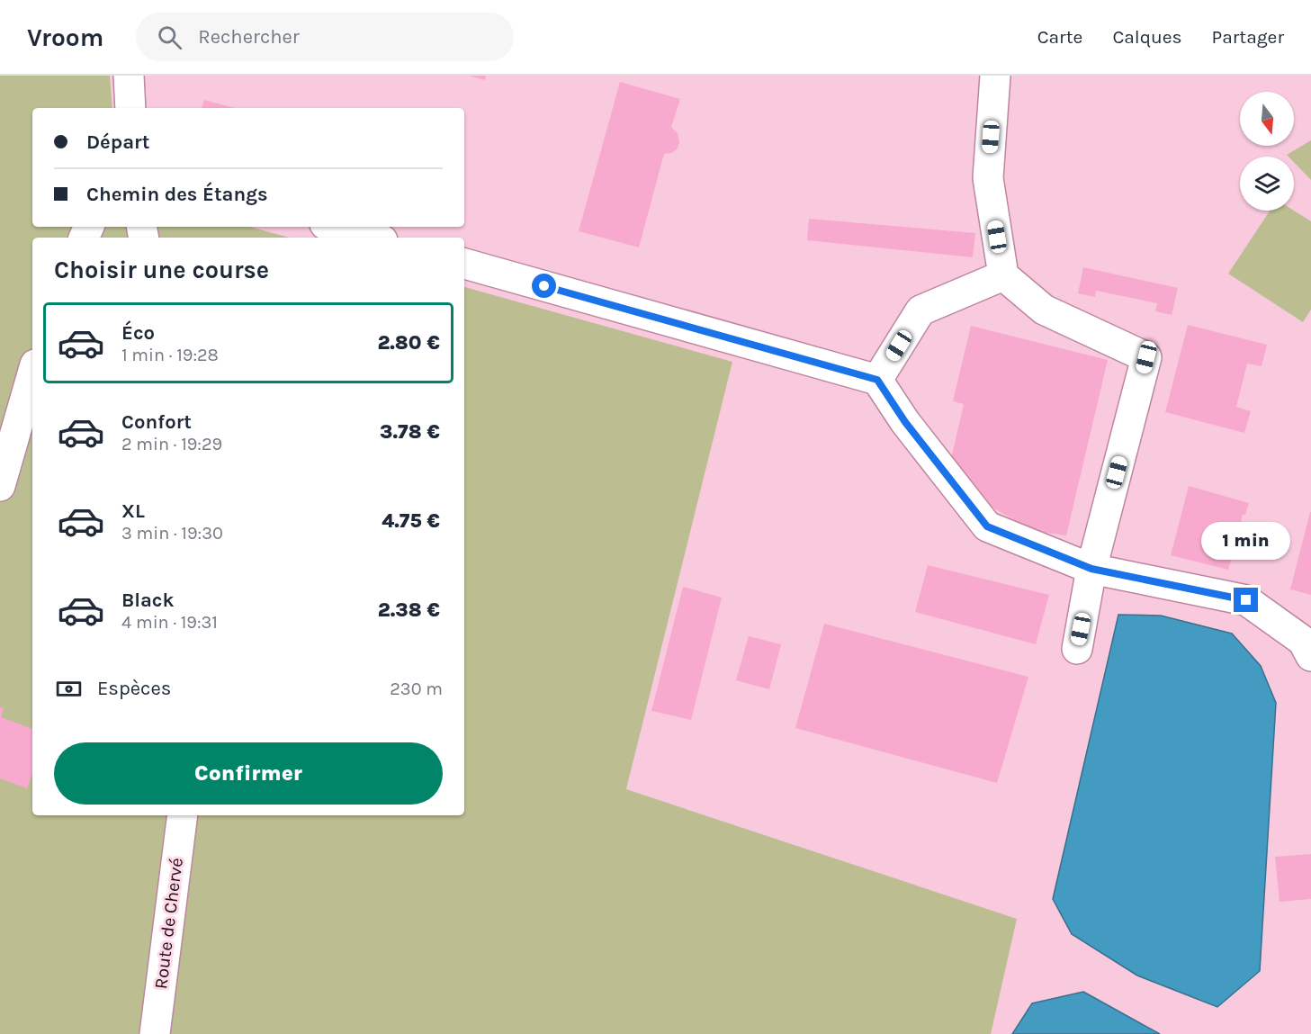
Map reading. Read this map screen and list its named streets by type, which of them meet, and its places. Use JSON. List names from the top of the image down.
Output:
{
  "streets": {
    "street": ["Route de Chervé"]
  },
  "north": "bottom",
  "page": {
    "header": "Vroom",
    "search": "Rechercher",
    "nav": ["Carte", "Calques", "Partager"],
    "banner": ["Départ", "Chemin des Étangs"],
    "heading": "Choisir une course",
    "list": [
      {
        "name": "Éco",
        "note": "1 min · 19:28",
        "value": "2.80 €"
      },
      {
        "name": "Confort",
        "note": "2 min · 19:29",
        "value": "3.78 €"
      },
      {
        "name": "XL",
        "note": "3 min · 19:30",
        "value": "4.75 €"
      },
      {
        "name": "Black",
        "note": "4 min · 19:31",
        "value": "2.38 €"
      }
    ],
    "bubble": "1 min",
    "pay": ["Espèces", "230 m"],
    "buttons": "Confirmer"
  }
}
